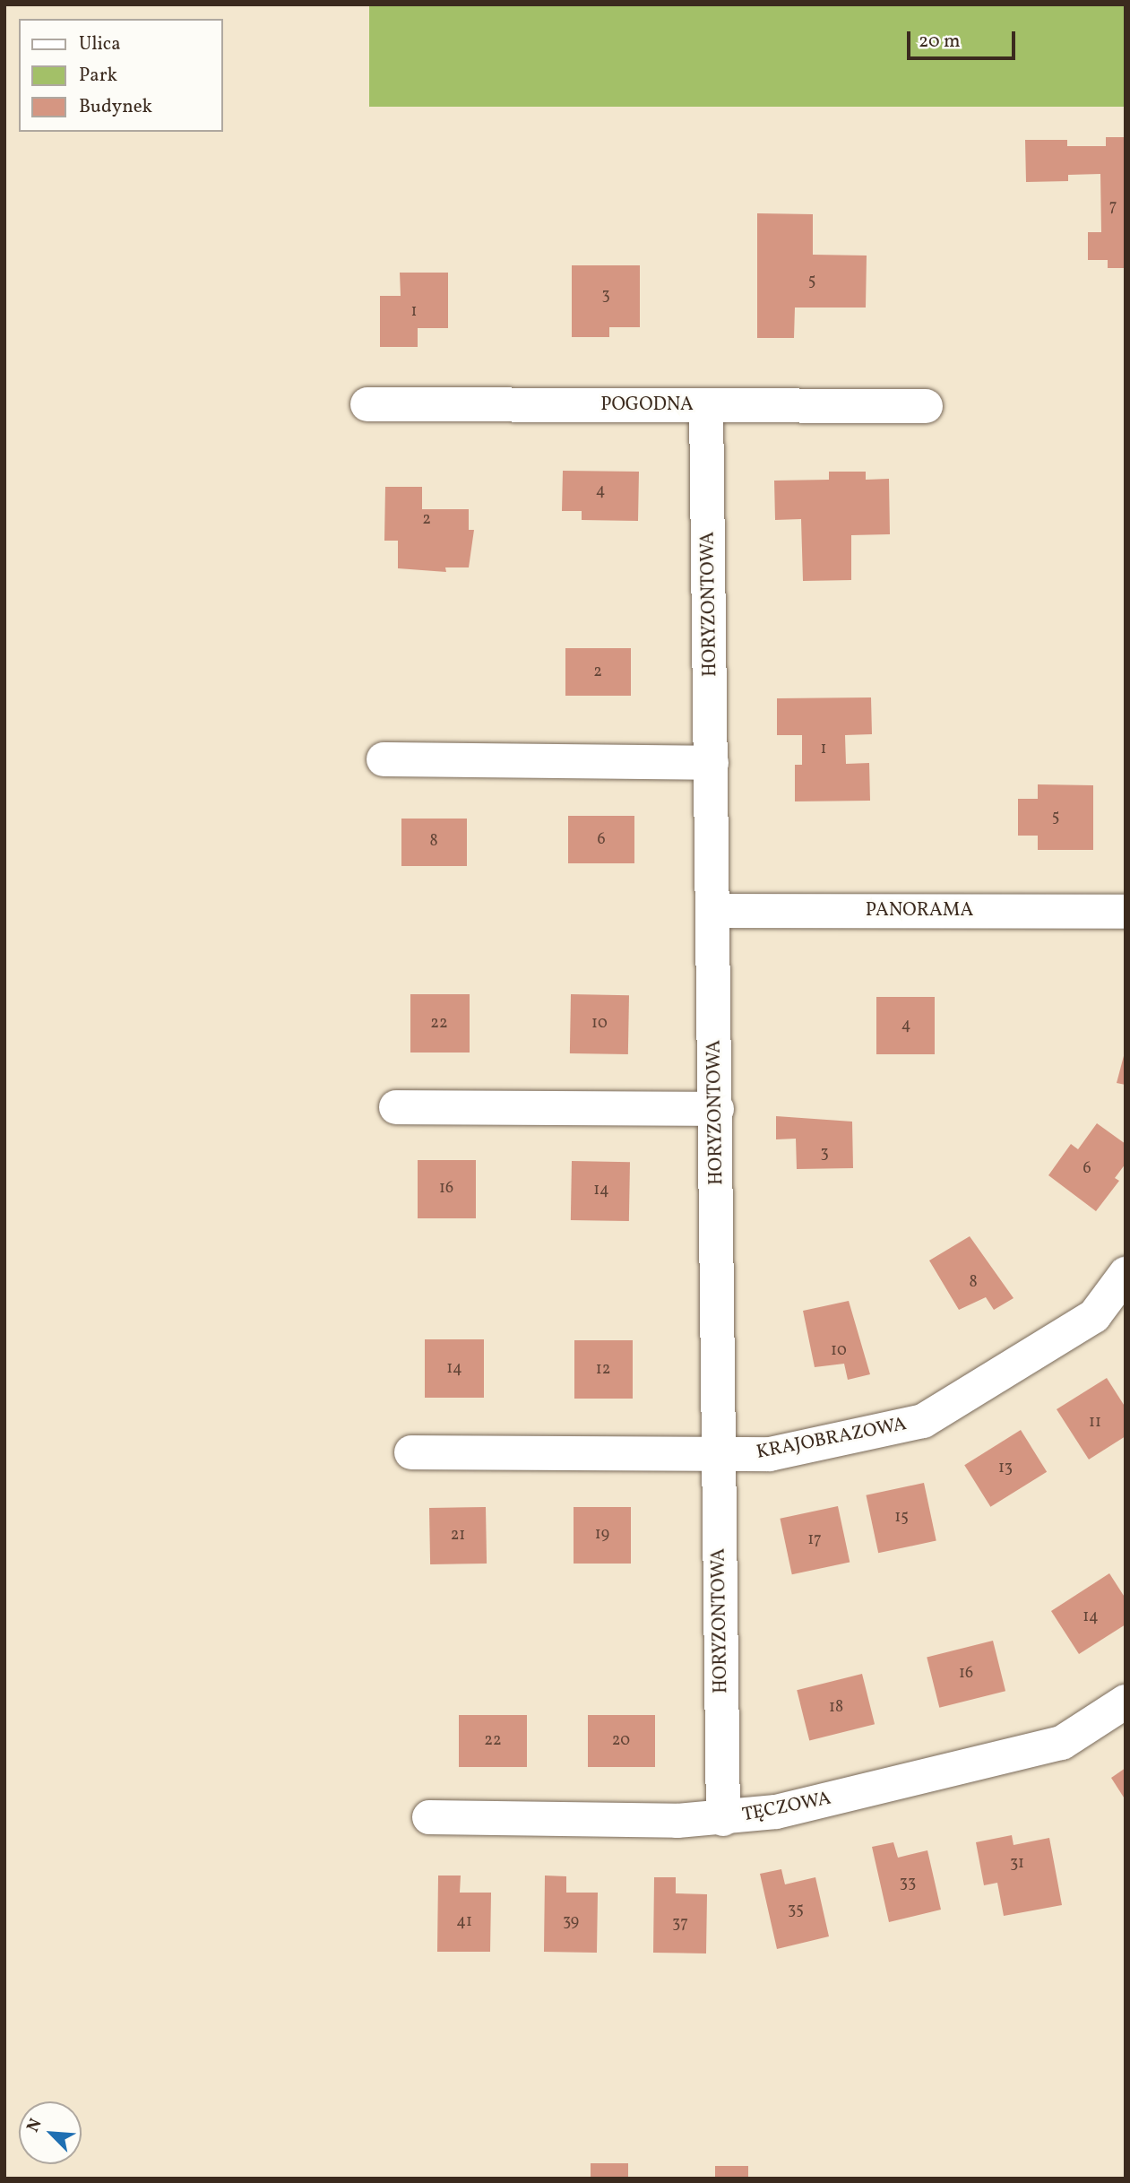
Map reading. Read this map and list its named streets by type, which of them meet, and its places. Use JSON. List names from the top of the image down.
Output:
{
  "streets": {
    "street": [
      "POGODNA",
      "HORYZONTOWA",
      "PANORAMA",
      "KRAJOBRAZOWA",
      "TĘCZOWA"
    ]
  },
  "crossings": [
    ["POGODNA", "HORYZONTOWA"],
    ["HORYZONTOWA", "PANORAMA"],
    ["HORYZONTOWA", "KRAJOBRAZOWA"],
    ["HORYZONTOWA", "TĘCZOWA"]
  ],
  "house_numbers": [
    "7",
    "5",
    "3",
    "1",
    "4",
    "2",
    "2",
    "1",
    "5",
    "6",
    "8",
    "22",
    "10",
    "4",
    "3",
    "6",
    "16",
    "14",
    "8",
    "10",
    "14",
    "12",
    "11",
    "13",
    "15",
    "19",
    "21",
    "17",
    "14",
    "16",
    "18",
    "22",
    "20",
    "31",
    "33",
    "35",
    "41",
    "39",
    "37"
  ],
  "legend": ["Ulica", "Park", "Budynek"],
  "scale_bar": "20 m",
  "north": "top left"
}
